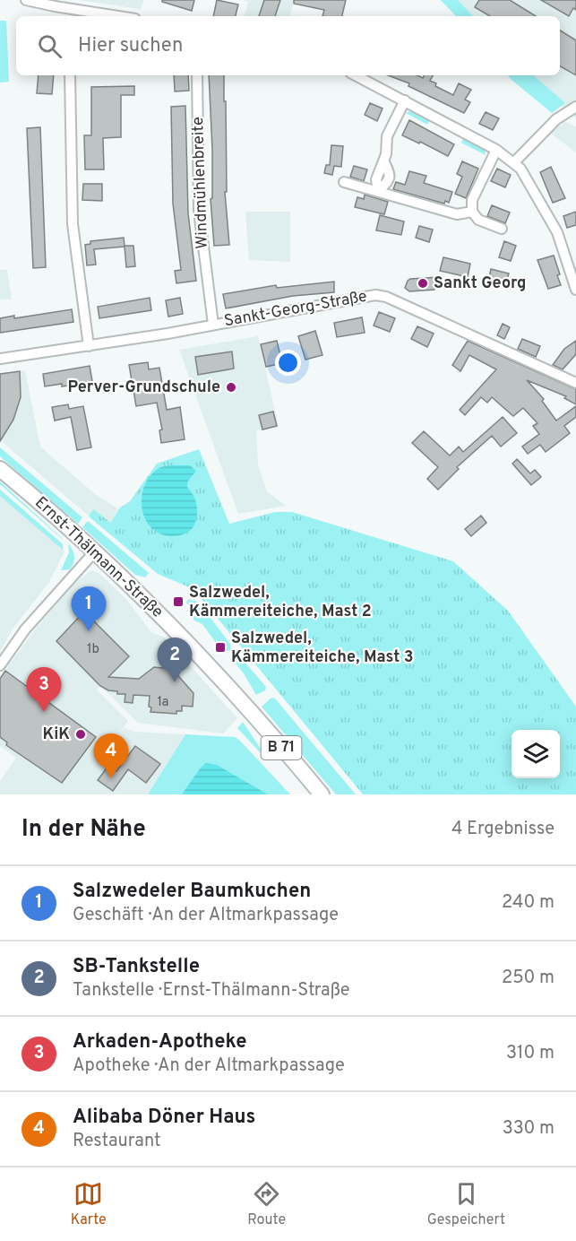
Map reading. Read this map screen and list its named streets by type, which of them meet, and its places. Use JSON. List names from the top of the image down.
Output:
{
  "streets": {
    "main road": ["Ernst-Thälmann-Straße", "B 71"],
    "street": ["Windmühlenbreite", "Sankt-Georg-Straße"]
  },
  "crossings": [
    ["Windmühlenbreite", "Sankt-Georg-Straße"]
  ],
  "places": {
    "other": ["Sankt Georg", "Perver-Grundschule", "KiK"],
    "transit": ["Salzwedel, Kämmereiteiche, Mast 2", "Salzwedel, Kämmereiteiche, Mast 3"]
  },
  "house_numbers": ["1b", "1a"],
  "page": {
    "search": "Hier suchen",
    "pins": [
      "1",
      "2",
      "3",
      "4"
    ],
    "heading": ["In der Nähe", "4 Ergebnisse"],
    "list": [
      {
        "mark": "1",
        "name": "Salzwedeler Baumkuchen",
        "note": "Geschäft · An der Altmarkpassage",
        "value": "240 m"
      },
      {
        "mark": "2",
        "name": "SB-Tankstelle",
        "note": "Tankstelle · Ernst-Thälmann-Straße",
        "value": "250 m"
      },
      {
        "mark": "3",
        "name": "Arkaden-Apotheke",
        "note": "Apotheke · An der Altmarkpassage",
        "value": "310 m"
      },
      {
        "mark": "4",
        "name": "Alibaba Döner Haus",
        "note": "Restaurant",
        "value": "330 m"
      }
    ],
    "nav": ["Karte", "Route", "Gespeichert"]
  }
}
